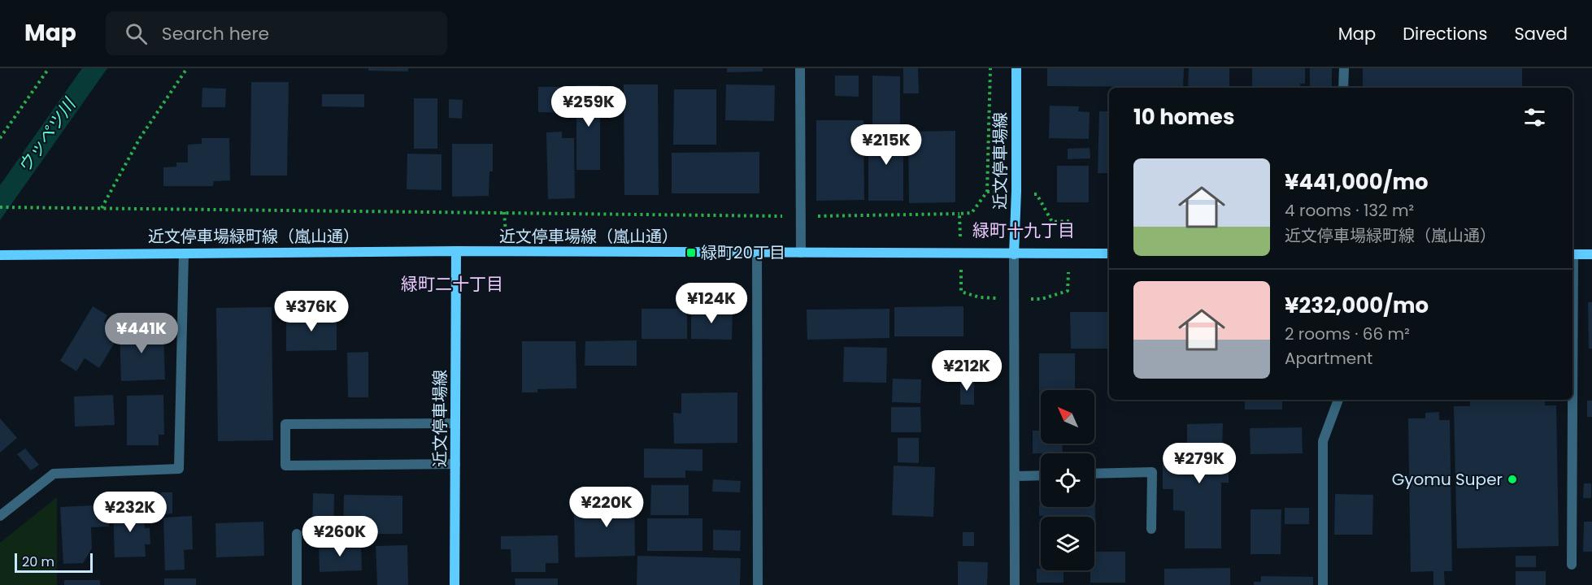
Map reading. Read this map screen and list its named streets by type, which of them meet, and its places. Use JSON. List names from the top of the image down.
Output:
{
  "streets": {
    "main road": ["近文停車場線", "近文停車場緑町線（嵐山通）", "近文停車場線（嵐山通）"]
  },
  "crossings": [
    ["近文停車場線", "近文停車場緑町線（嵐山通）"],
    ["近文停車場線", "近文停車場線（嵐山通）"],
    ["近文停車場緑町線（嵐山通）", "近文停車場線（嵐山通）"]
  ],
  "districts": ["緑町十九丁目", "緑町二十丁目"],
  "water": ["ウッペツ川"],
  "places": {
    "transit": ["緑町20丁目"],
    "other": ["Gyomu Super"]
  },
  "scale_bar": "20 m",
  "north": "top left",
  "page": {
    "header": "Map",
    "search": "Search here",
    "nav": ["Map", "Directions", "Saved"],
    "price": [
      "¥259K",
      "¥215K",
      "¥124K",
      "¥376K",
      "¥441K",
      "¥212K",
      "¥279K",
      "¥220K",
      "¥232K",
      "¥260K"
    ],
    "heading": "10 homes",
    "list": [
      {
        "name": "¥441,000/mo",
        "note": "4 rooms · 132 m² · 近文停車場緑町線（嵐山通）"
      },
      {
        "name": "¥232,000/mo",
        "note": "2 rooms · 66 m² · Apartment"
      }
    ],
    "scale": "20 m"
  }
}
